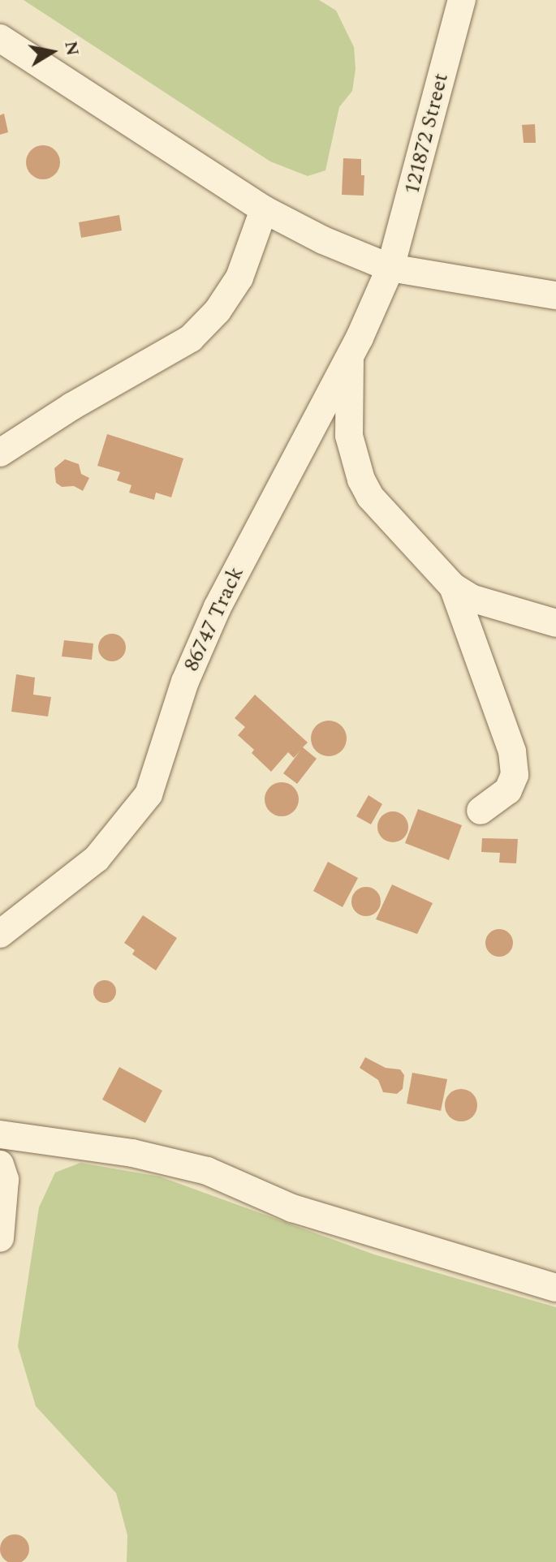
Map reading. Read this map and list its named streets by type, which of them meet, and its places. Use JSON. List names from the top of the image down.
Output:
{
  "streets": {
    "street": ["121872 Street", "86747 Track"]
  },
  "crossings": [
    ["121872 Street", "86747 Track"]
  ],
  "north": "right"
}
